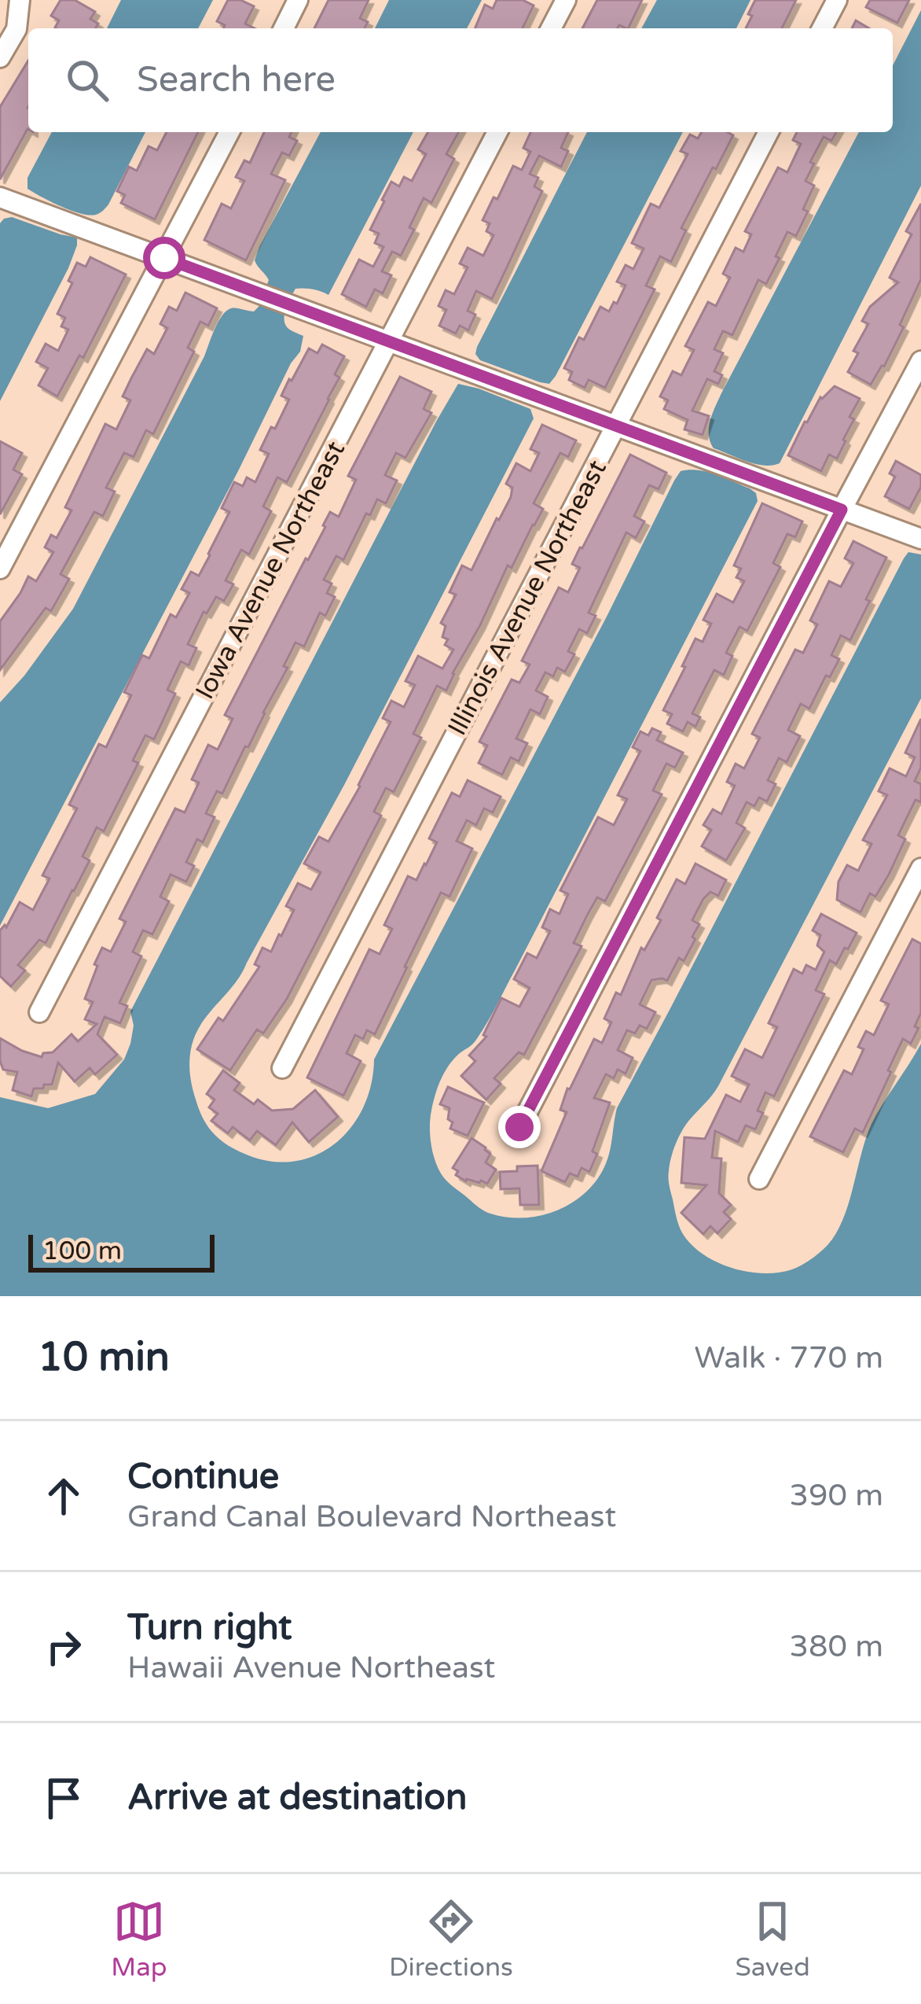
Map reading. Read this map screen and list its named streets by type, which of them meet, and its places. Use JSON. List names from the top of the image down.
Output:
{
  "streets": {
    "street": ["Iowa Avenue Northeast", "Illinois Avenue Northeast"]
  },
  "scale_bar": "100 m",
  "page": {
    "search": "Search here",
    "scale": "100 m",
    "heading": ["10 min", "Walk · 770 m"],
    "list": [
      ["Continue", "Grand Canal Boulevard Northeast", "390 m"],
      ["Turn right", "Hawaii Avenue Northeast", "380 m"],
      "Arrive at destination"
    ],
    "nav": ["Map", "Directions", "Saved"]
  }
}
